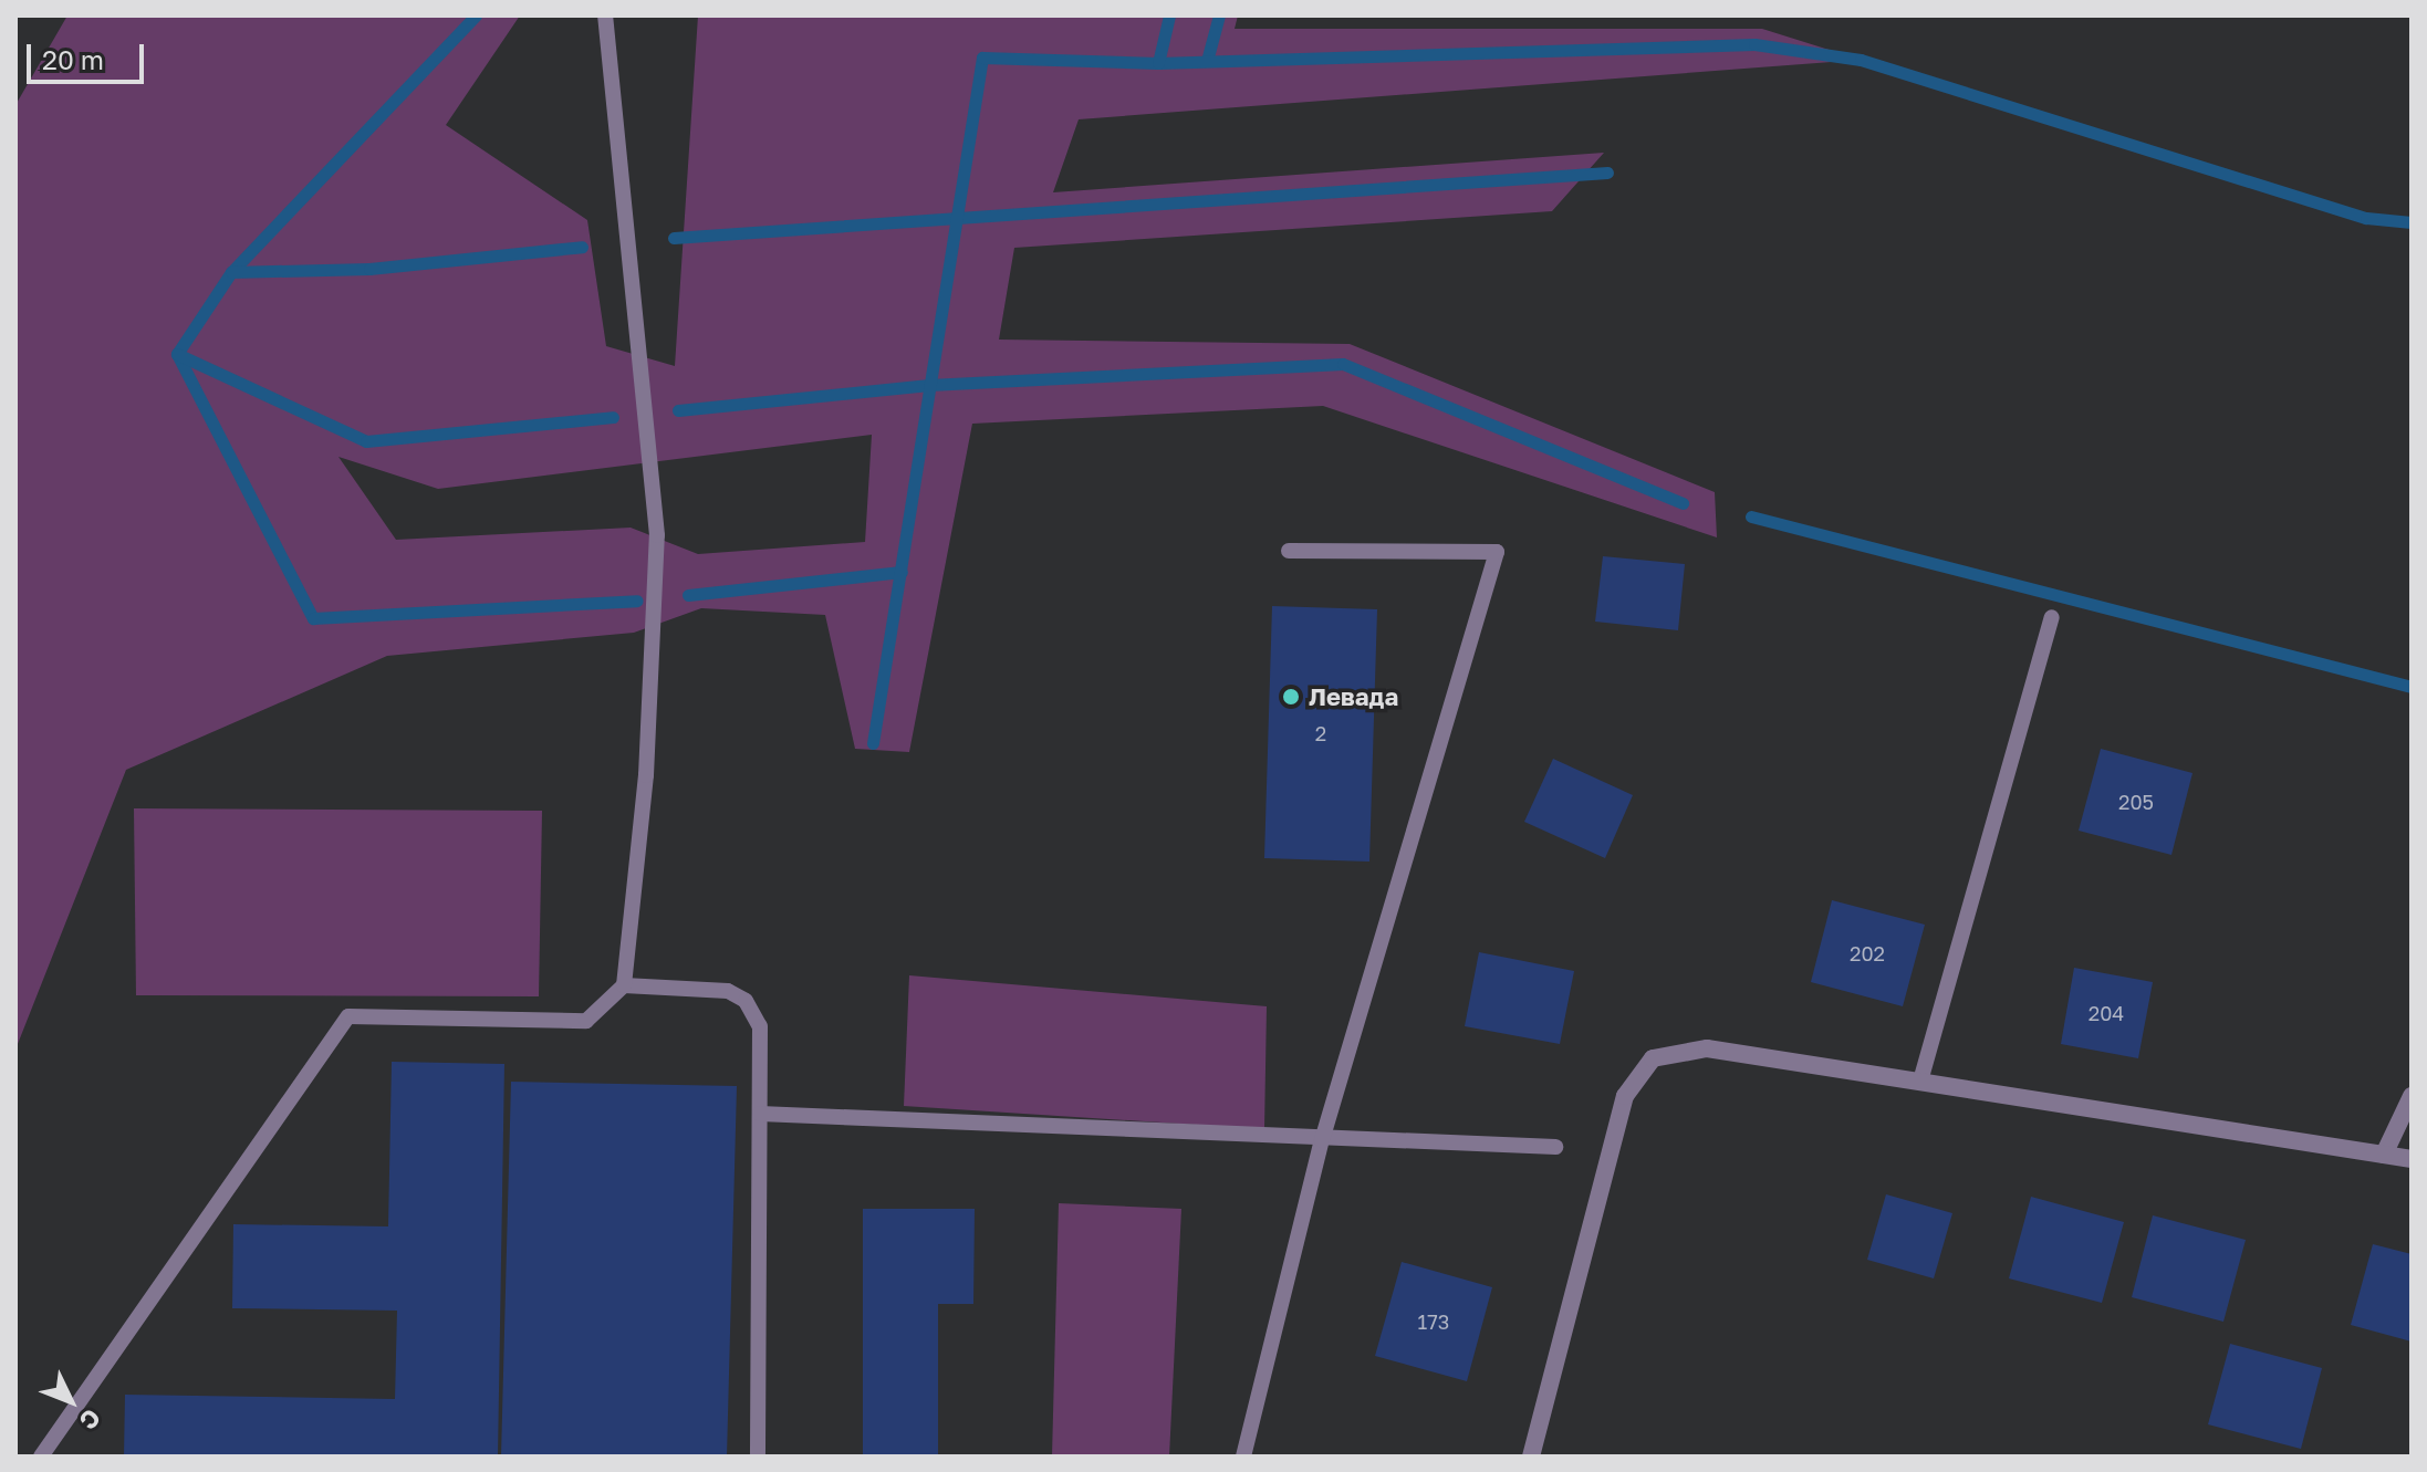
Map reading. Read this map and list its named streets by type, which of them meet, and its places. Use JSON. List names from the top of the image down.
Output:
{
  "places": ["Левада"],
  "house_numbers": [
    "2",
    "205",
    "202",
    "204",
    "173"
  ],
  "scale_bar": "20 m",
  "north": "bottom right"
}
